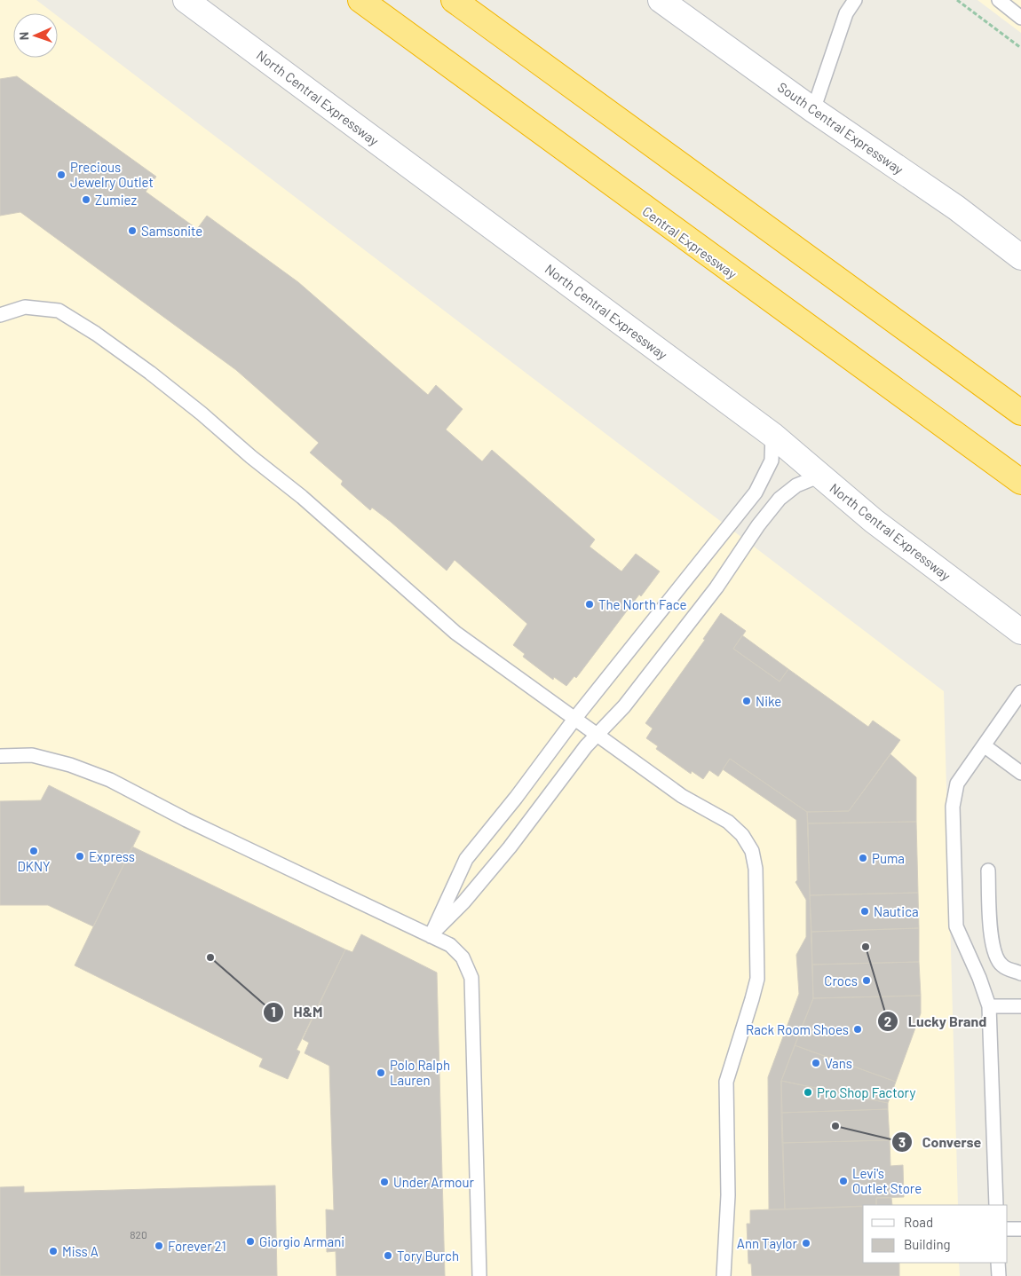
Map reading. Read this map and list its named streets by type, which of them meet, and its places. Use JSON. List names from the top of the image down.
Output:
{
  "streets": {
    "highway": ["Central Expressway"],
    "main road": ["North Central Expressway", "South Central Expressway"]
  },
  "places": [
    "Precious Jewelry Outlet",
    "Zumiez",
    "Samsonite",
    "The North Face",
    "Nike",
    "DKNY",
    "Express",
    "Puma",
    "Nautica",
    "Lucky Brand",
    "H&M",
    "Crocs",
    "Rack Room Shoes",
    "Vans",
    "Polo Ralph Lauren",
    "Pro Shop Factory",
    "Converse",
    "Levi's Outlet Store",
    "Under Armour",
    "Giorgio Armani",
    "Ann Taylor",
    "Forever 21",
    "Miss A",
    "Tory Burch"
  ],
  "house_numbers": ["820"],
  "legend": ["Road", "Building"],
  "north": "left"
}
